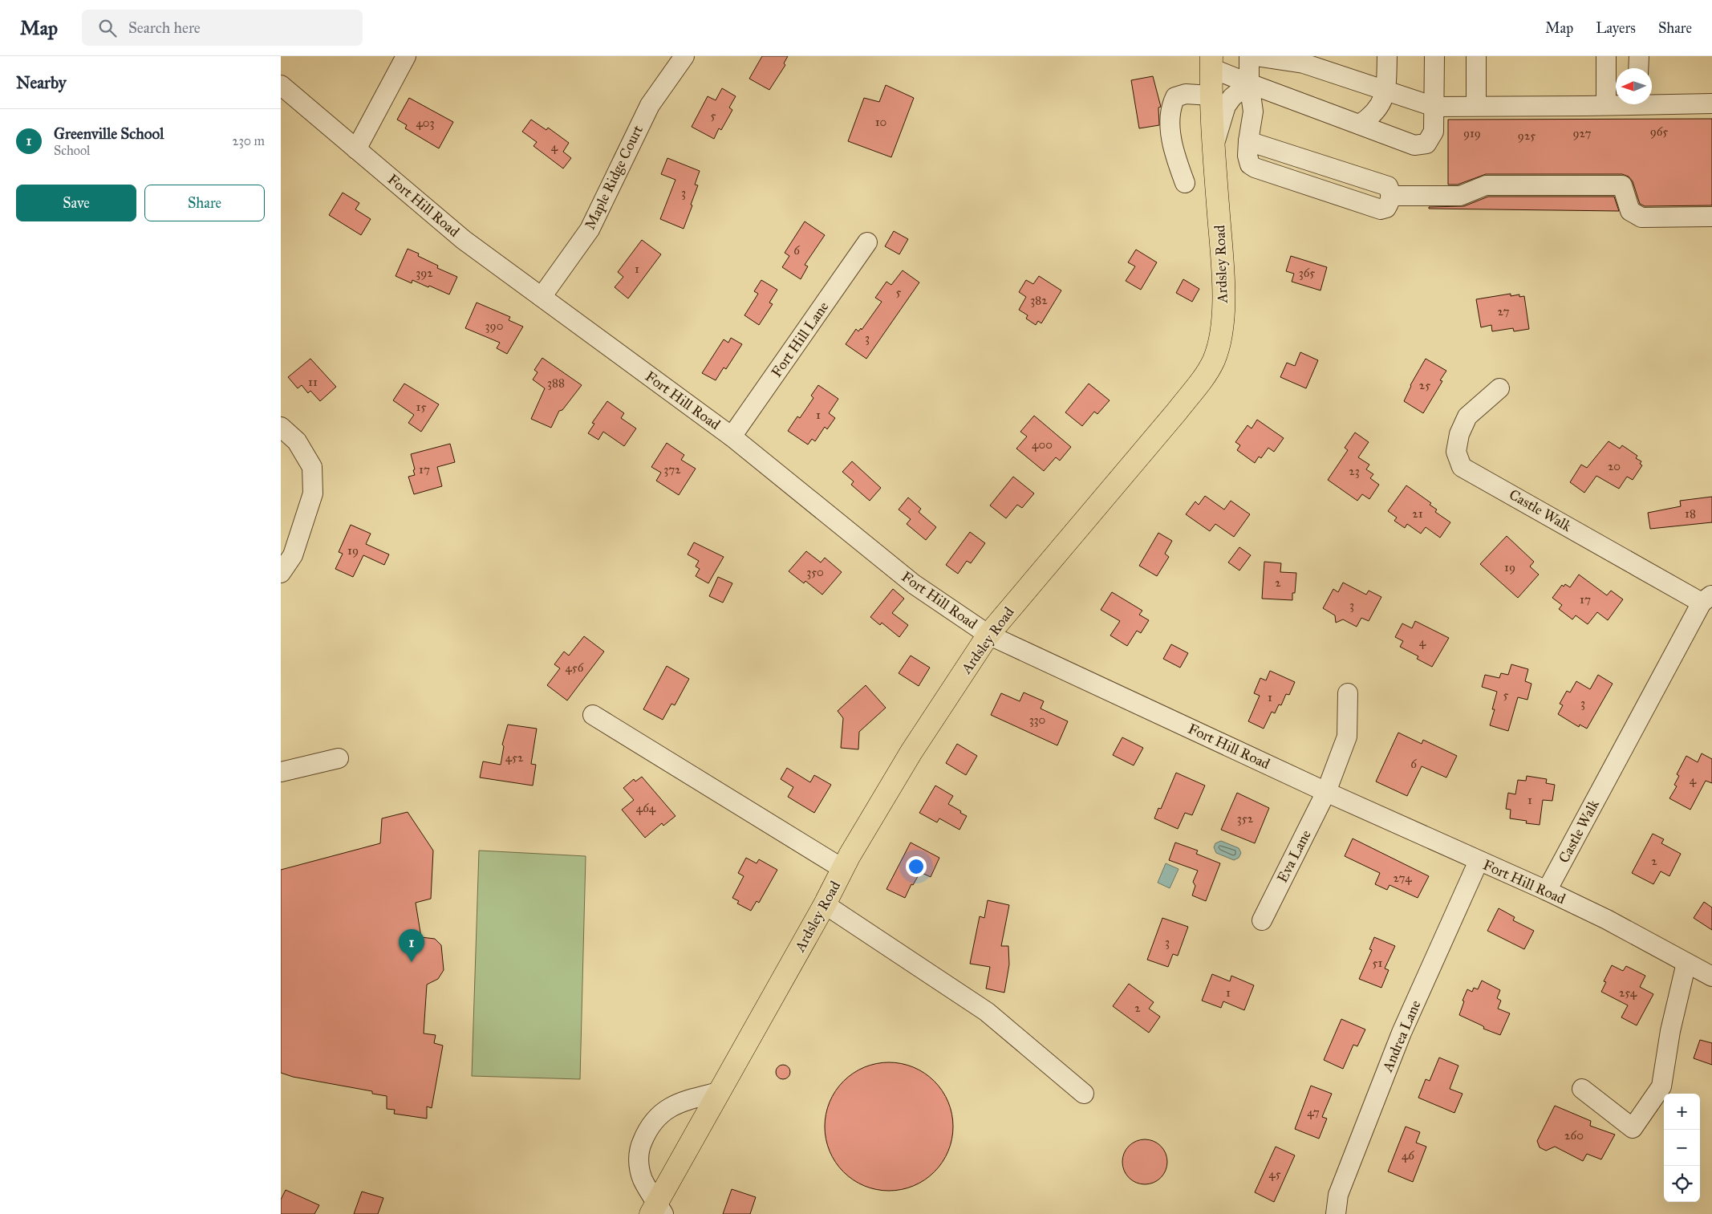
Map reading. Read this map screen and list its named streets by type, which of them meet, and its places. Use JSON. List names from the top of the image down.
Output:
{
  "streets": {
    "main road": ["Ardsley Road"],
    "street": [
      "Maple Ridge Court",
      "Fort Hill Road",
      "Fort Hill Lane",
      "Castle Walk",
      "Eva Lane",
      "Andrea Lane"
    ]
  },
  "crossings": [
    ["Maple Ridge Court", "Fort Hill Road"],
    ["Fort Hill Road", "Ardsley Road"],
    ["Fort Hill Road", "Fort Hill Lane"],
    ["Fort Hill Road", "Castle Walk"],
    ["Fort Hill Road", "Eva Lane"],
    ["Fort Hill Road", "Andrea Lane"]
  ],
  "house_numbers": [
    "5",
    "10",
    "403",
    "965",
    "919",
    "927",
    "925",
    "4",
    "3",
    "6",
    "1",
    "392",
    "365",
    "5",
    "382",
    "27",
    "390",
    "3",
    "11",
    "388",
    "25",
    "15",
    "1",
    "400",
    "20",
    "17",
    "372",
    "23",
    "21",
    "18",
    "19",
    "19",
    "350",
    "2",
    "17",
    "3",
    "4",
    "456",
    "5",
    "1",
    "3",
    "330",
    "452",
    "6",
    "4",
    "1",
    "464",
    "352",
    "2",
    "274",
    "3",
    "51",
    "1",
    "254",
    "2",
    "47",
    "260",
    "46",
    "45"
  ],
  "north": "left",
  "page": {
    "header": "Map",
    "search": "Search here",
    "nav": ["Map", "Layers", "Share"],
    "heading": "Nearby",
    "list": [
      {
        "mark": "1",
        "name": "Greenville School",
        "note": "School",
        "value": "230 m"
      }
    ],
    "buttons": ["Save", "Share"],
    "pins": "1",
    "map_buttons": ["+", "−"]
  }
}
